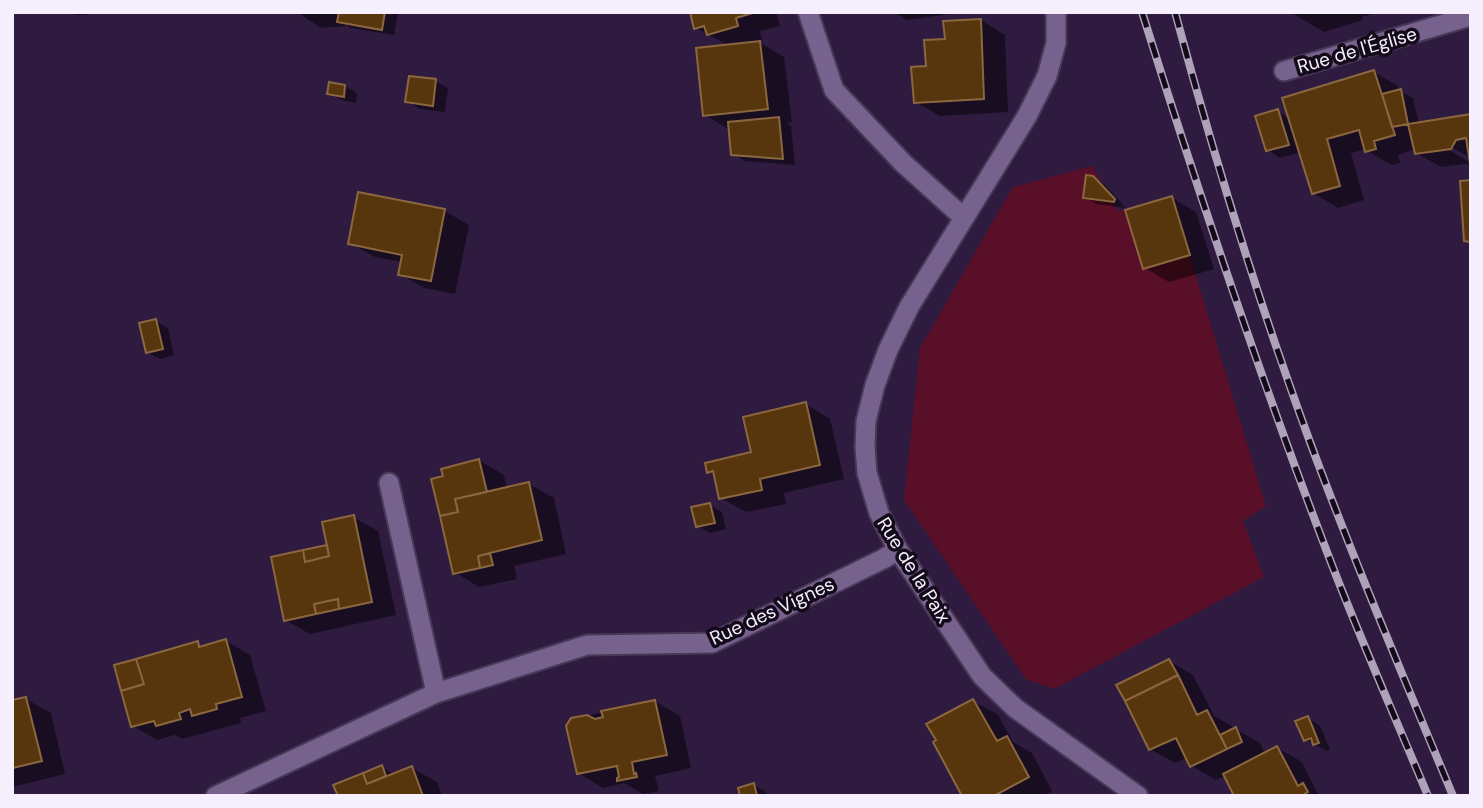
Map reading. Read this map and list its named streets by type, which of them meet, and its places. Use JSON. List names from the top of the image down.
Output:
{
  "streets": {
    "street": ["Rue de l'Église", "Rue de la Paix", "Rue des Vignes"]
  },
  "crossings": [
    ["Rue de la Paix", "Rue des Vignes"]
  ]
}
